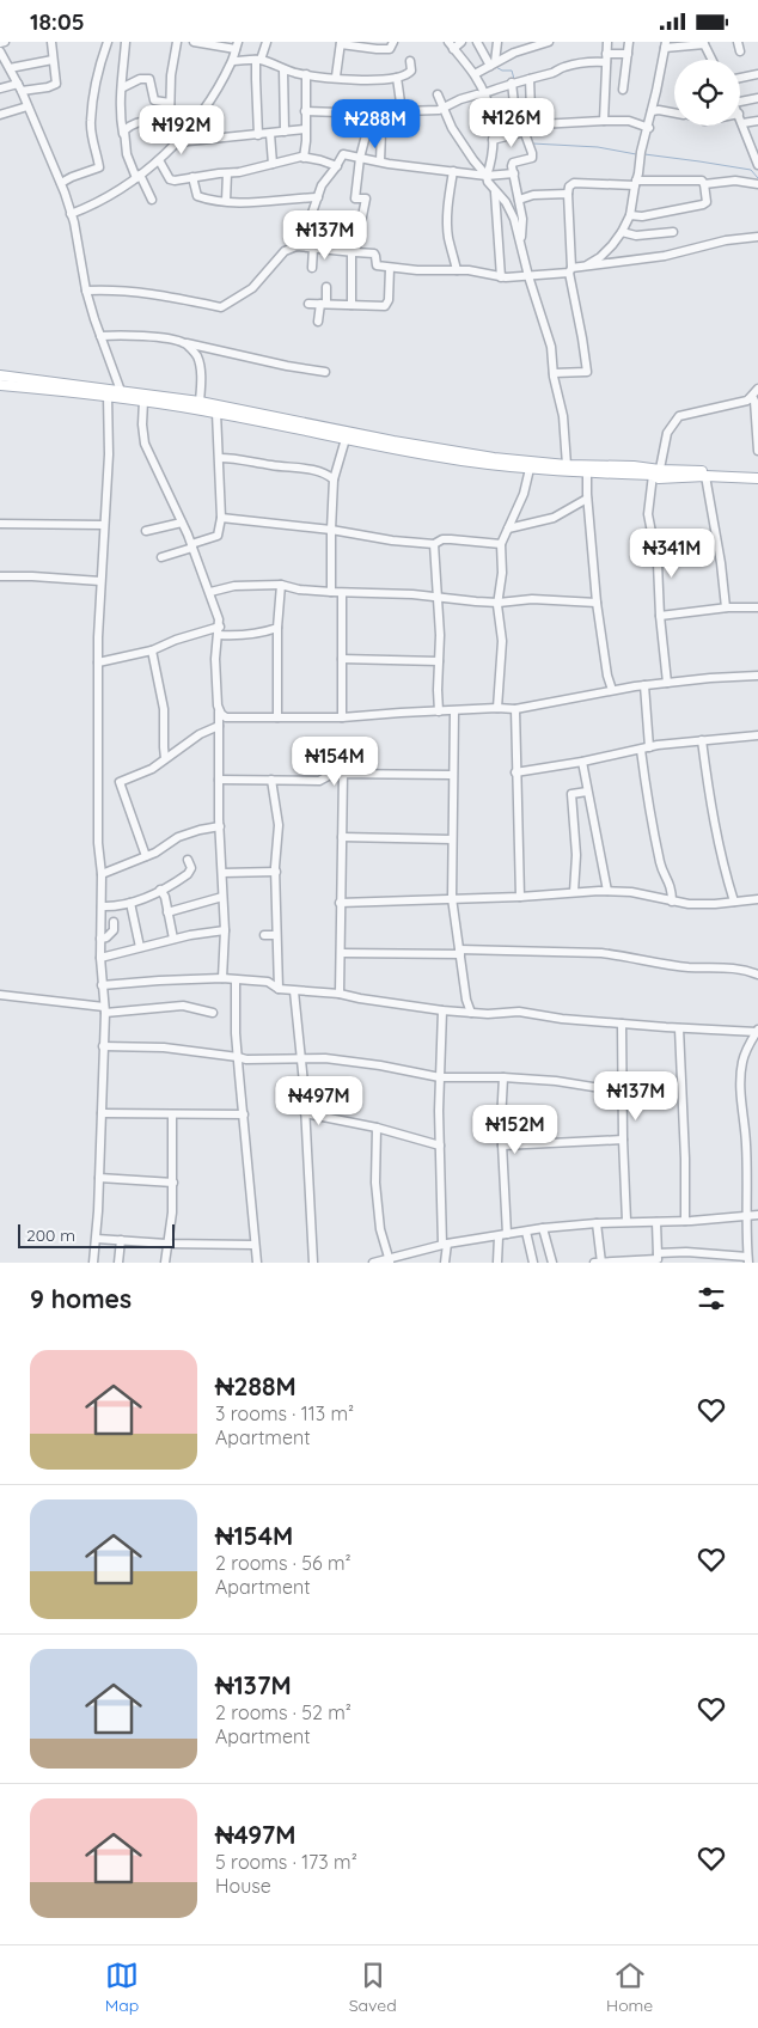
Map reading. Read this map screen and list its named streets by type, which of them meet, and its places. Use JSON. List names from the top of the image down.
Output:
{
  "scale_bar": "200 m",
  "page": {
    "status": "18:05",
    "price": [
      "₦126M",
      "₦288M",
      "₦192M",
      "₦137M",
      "₦341M",
      "₦154M",
      "₦137M",
      "₦497M",
      "₦152M"
    ],
    "scale": "200 m",
    "heading": "9 homes",
    "list": [
      {
        "name": "₦288M",
        "note": "3 rooms · 113 m² · Apartment"
      },
      {
        "name": "₦154M",
        "note": "2 rooms · 56 m² · Apartment"
      },
      {
        "name": "₦137M",
        "note": "2 rooms · 52 m² · Apartment"
      },
      {
        "name": "₦497M",
        "note": "5 rooms · 173 m² · House"
      }
    ],
    "tabs": ["Map", "Saved", "Home"]
  }
}
